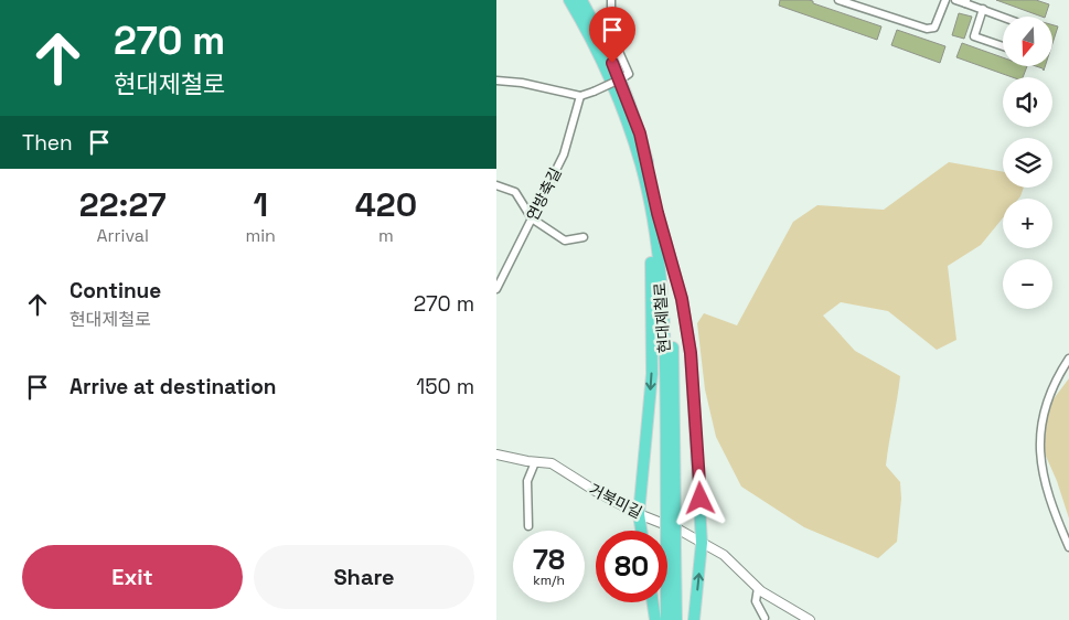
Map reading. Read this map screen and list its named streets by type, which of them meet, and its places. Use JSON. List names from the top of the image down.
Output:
{
  "streets": {
    "highway": ["현대제철로"],
    "street": ["연방축길", "거북미길"]
  },
  "north": "bottom",
  "page": {
    "turn": ["270 m", "현대제철로"],
    "map_buttons": ["+", "−"],
    "then": "Then",
    "eta": [
      "22:27",
      "Arrival",
      "1",
      "min",
      "420",
      "m"
    ],
    "list": [
      {
        "name": "Continue",
        "note": "현대제철로",
        "value": "270 m"
      },
      {
        "name": "Arrive at destination",
        "value": "150 m"
      }
    ],
    "speed": "78 km/h",
    "limit": "80",
    "buttons": ["Exit", "Share"]
  }
}
